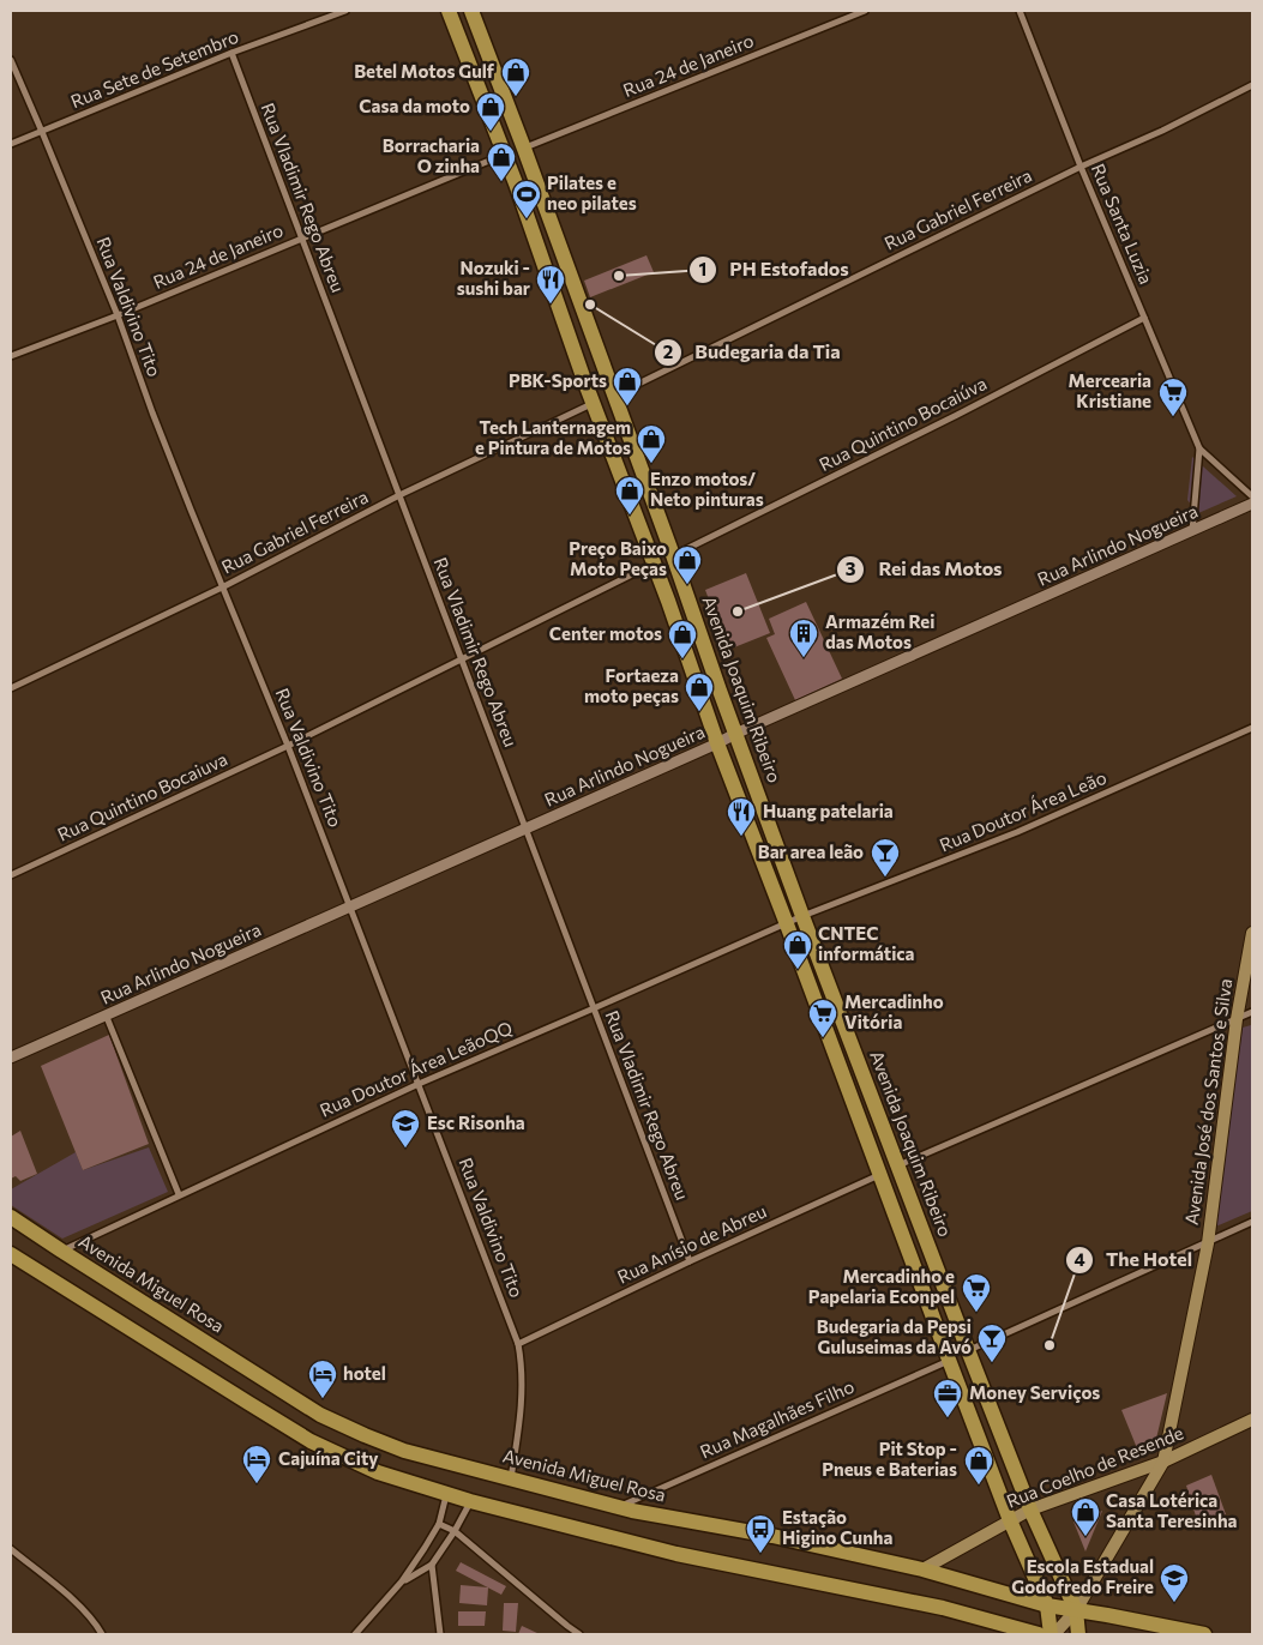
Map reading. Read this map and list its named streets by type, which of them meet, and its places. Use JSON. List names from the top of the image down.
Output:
{
  "streets": {
    "main road": [
      "Avenida Joaquim Ribeiro",
      "Avenida José dos Santos e Silva",
      "Avenida Miguel Rosa",
      "Rua Coelho de Resende"
    ],
    "street": [
      "Rua 24 de Janeiro",
      "Rua Sete de Setembro",
      "Rua Vladimir Rego Abreu",
      "Rua Gabriel Ferreira",
      "Rua Santa Luzia",
      "Rua Valdivino Tito",
      "Rua Quintino Bocaiúva",
      "Rua Arlindo Nogueira",
      "Rua Quintino Bocaiuva",
      "Rua Doutor Área Leão",
      "Rua Doutor Área LeãoQQ",
      "Rua Anísio de Abreu",
      "Rua Magalhães Filho"
    ]
  },
  "crossings": [
    ["Rua 24 de Janeiro", "Rua Vladimir Rego Abreu"],
    ["Rua 24 de Janeiro", "Rua Valdivino Tito"],
    ["Rua 24 de Janeiro", "Avenida Joaquim Ribeiro"],
    ["Rua Sete de Setembro", "Rua Vladimir Rego Abreu"],
    ["Rua Sete de Setembro", "Rua Valdivino Tito"],
    ["Rua Vladimir Rego Abreu", "Rua Gabriel Ferreira"],
    ["Rua Vladimir Rego Abreu", "Rua Arlindo Nogueira"],
    ["Rua Vladimir Rego Abreu", "Rua Doutor Área LeãoQQ"],
    ["Rua Vladimir Rego Abreu", "Rua Anísio de Abreu"],
    ["Rua Gabriel Ferreira", "Rua Santa Luzia"],
    ["Rua Gabriel Ferreira", "Rua Valdivino Tito"],
    ["Rua Gabriel Ferreira", "Avenida Joaquim Ribeiro"],
    ["Rua Santa Luzia", "Rua Quintino Bocaiúva"],
    ["Rua Santa Luzia", "Rua Arlindo Nogueira"],
    ["Rua Valdivino Tito", "Rua Arlindo Nogueira"],
    ["Rua Valdivino Tito", "Rua Quintino Bocaiuva"],
    ["Rua Valdivino Tito", "Rua Doutor Área LeãoQQ"],
    ["Rua Valdivino Tito", "Rua Anísio de Abreu"],
    ["Rua Valdivino Tito", "Avenida Miguel Rosa"],
    ["Rua Quintino Bocaiúva", "Avenida Joaquim Ribeiro"],
    ["Rua Arlindo Nogueira", "Avenida Joaquim Ribeiro"],
    ["Avenida Joaquim Ribeiro", "Rua Doutor Área Leão"],
    ["Avenida Joaquim Ribeiro", "Avenida José dos Santos e Silva"],
    ["Avenida Joaquim Ribeiro", "Avenida Miguel Rosa"],
    ["Avenida Joaquim Ribeiro", "Rua Coelho de Resende"],
    ["Rua Doutor Área Leão", "Rua Doutor Área LeãoQQ"],
    ["Rua Doutor Área LeãoQQ", "Avenida Miguel Rosa"],
    ["Avenida José dos Santos e Silva", "Avenida Miguel Rosa"],
    ["Avenida José dos Santos e Silva", "Rua Coelho de Resende"],
    ["Avenida Miguel Rosa", "Rua Magalhães Filho"],
    ["Avenida Miguel Rosa", "Rua Coelho de Resende"]
  ],
  "places": {
    "shop": [
      "Betel Motos Gulf",
      "Casa da moto",
      "Borracharia O zinha",
      "PBK-Sports",
      "Tech Lanternagem e Pintura de Motos",
      "Enzo motos/ Neto pinturas",
      "Preço Baixo Moto Peças",
      "Center motos",
      "Fortaeza moto peças",
      "CNTEC informática",
      "Pit Stop - Pneus e Baterias",
      "Casa Lotérica Santa Teresinha"
    ],
    "sports": ["Pilates e neo pilates"],
    "other": [
      "PH Estofados",
      "Budegaria da Tia",
      "Rei das Motos",
      "The Hotel"
    ],
    "restaurant": ["Nozuki - sushi bar", "Huang patelaria"],
    "supermarket": ["Mercearia Kristiane", "Mercadinho Vitória", "Mercadinho e Papelaria Econpel"],
    "building": ["Armazém Rei das Motos"],
    "bar": ["Bar area leão", "Budegaria da Pepsi Guluseimas da Avó"],
    "school or university": ["Esc Risonha", "Escola Estadual Godofredo Freire"],
    "hotel": ["hotel", "Cajuína City"],
    "office": ["Money Serviços"],
    "bus stop": ["Estação Higino Cunha"]
  }
}
